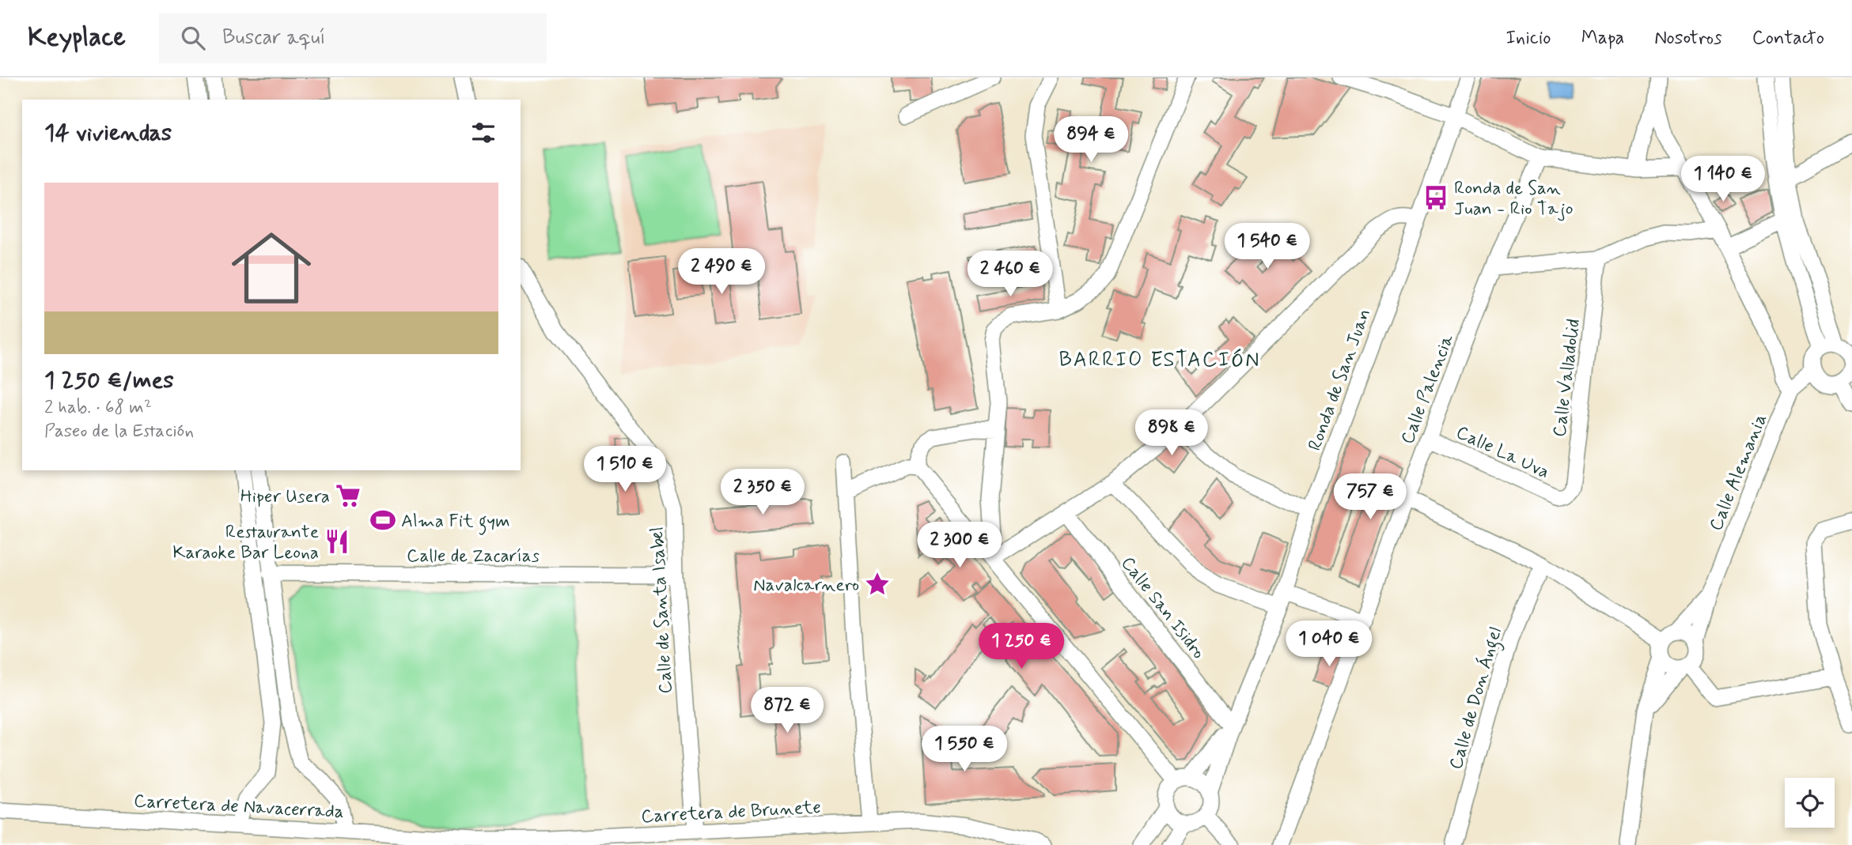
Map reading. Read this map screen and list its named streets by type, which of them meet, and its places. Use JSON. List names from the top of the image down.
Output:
{
  "streets": {
    "street": [
      "Calle Valladolid",
      "Ronda de San Juan",
      "Calle Palencia",
      "Calle La Uva",
      "Calle Alemania",
      "Calle de Zacarías",
      "Calle San Isidro",
      "Calle de Santa Isabel",
      "Calle de Don Ángel",
      "Carretera de Navacerrada",
      "Carretera de Brunete"
    ]
  },
  "crossings": [
    ["Calle Valladolid", "Calle La Uva"],
    ["Ronda de San Juan", "Calle San Isidro"],
    ["Calle Palencia", "Calle La Uva"],
    ["Calle de Zacarías", "Calle de Santa Isabel"],
    ["Calle de Santa Isabel", "Carretera de Brunete"],
    ["Carretera de Navacerrada", "Carretera de Brunete"]
  ],
  "districts": ["BARRIO ESTACIÓN"],
  "places": {
    "bus stop": ["Ronda de San Juan - Rio Tajo"],
    "supermarket": ["Hiper Usera"],
    "sports": ["Alma Fit gym"],
    "restaurant": ["Restaurante Karaoke Bar Leona"],
    "place": ["Navalcarnero"]
  },
  "page": {
    "header": "Keyplace",
    "search": "Buscar aquí",
    "nav": [
      "Inicio",
      "Mapa",
      "Nosotros",
      "Contacto"
    ],
    "heading": "14 viviendas",
    "price": [
      "894 €",
      "1 140 €",
      "1 540 €",
      "2 490 €",
      "2 460 €",
      "898 €",
      "1 510 €",
      "2 350 €",
      "757 €",
      "2 300 €",
      "1 040 €",
      "1 250 €",
      "872 €",
      "1 550 €"
    ],
    "list": [
      {
        "name": "1 250 €/mes",
        "note": "2 hab. · 68 m² · Paseo de la Estación"
      }
    ]
  }
}
